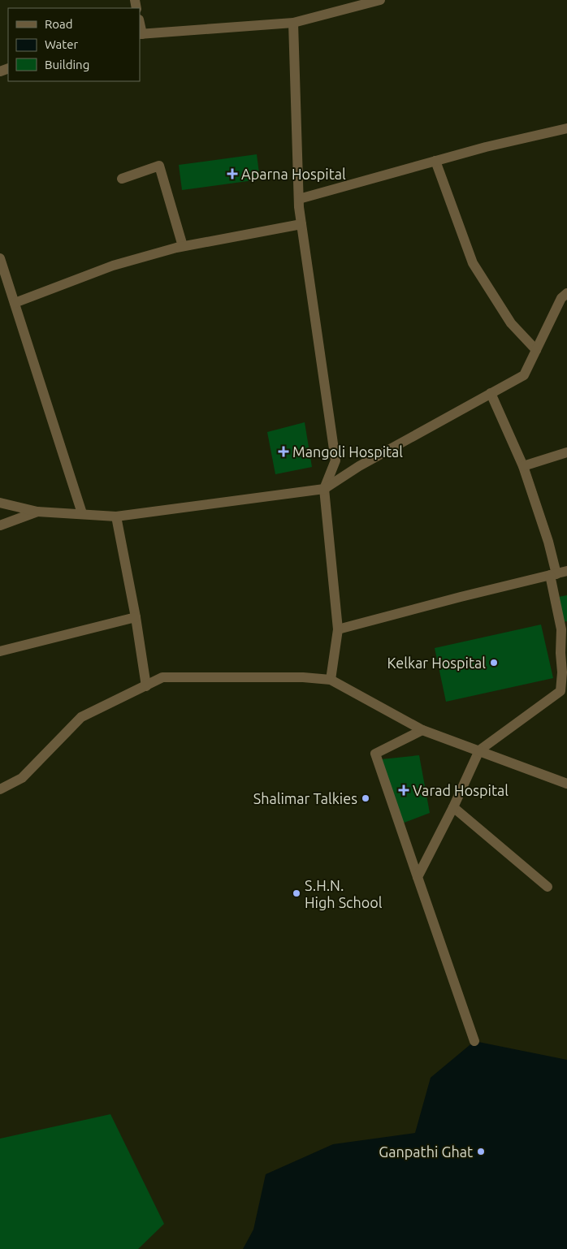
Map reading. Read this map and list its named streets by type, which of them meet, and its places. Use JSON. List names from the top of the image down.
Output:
{
  "places": {
    "health": ["Aparna Hospital", "Mangoli Hospital", "Varad Hospital"],
    "other": [
      "Kelkar Hospital",
      "Shalimar Talkies",
      "S.H.N. High School",
      "Ganpathi Ghat"
    ]
  },
  "legend": ["Road", "Water", "Building"]
}
